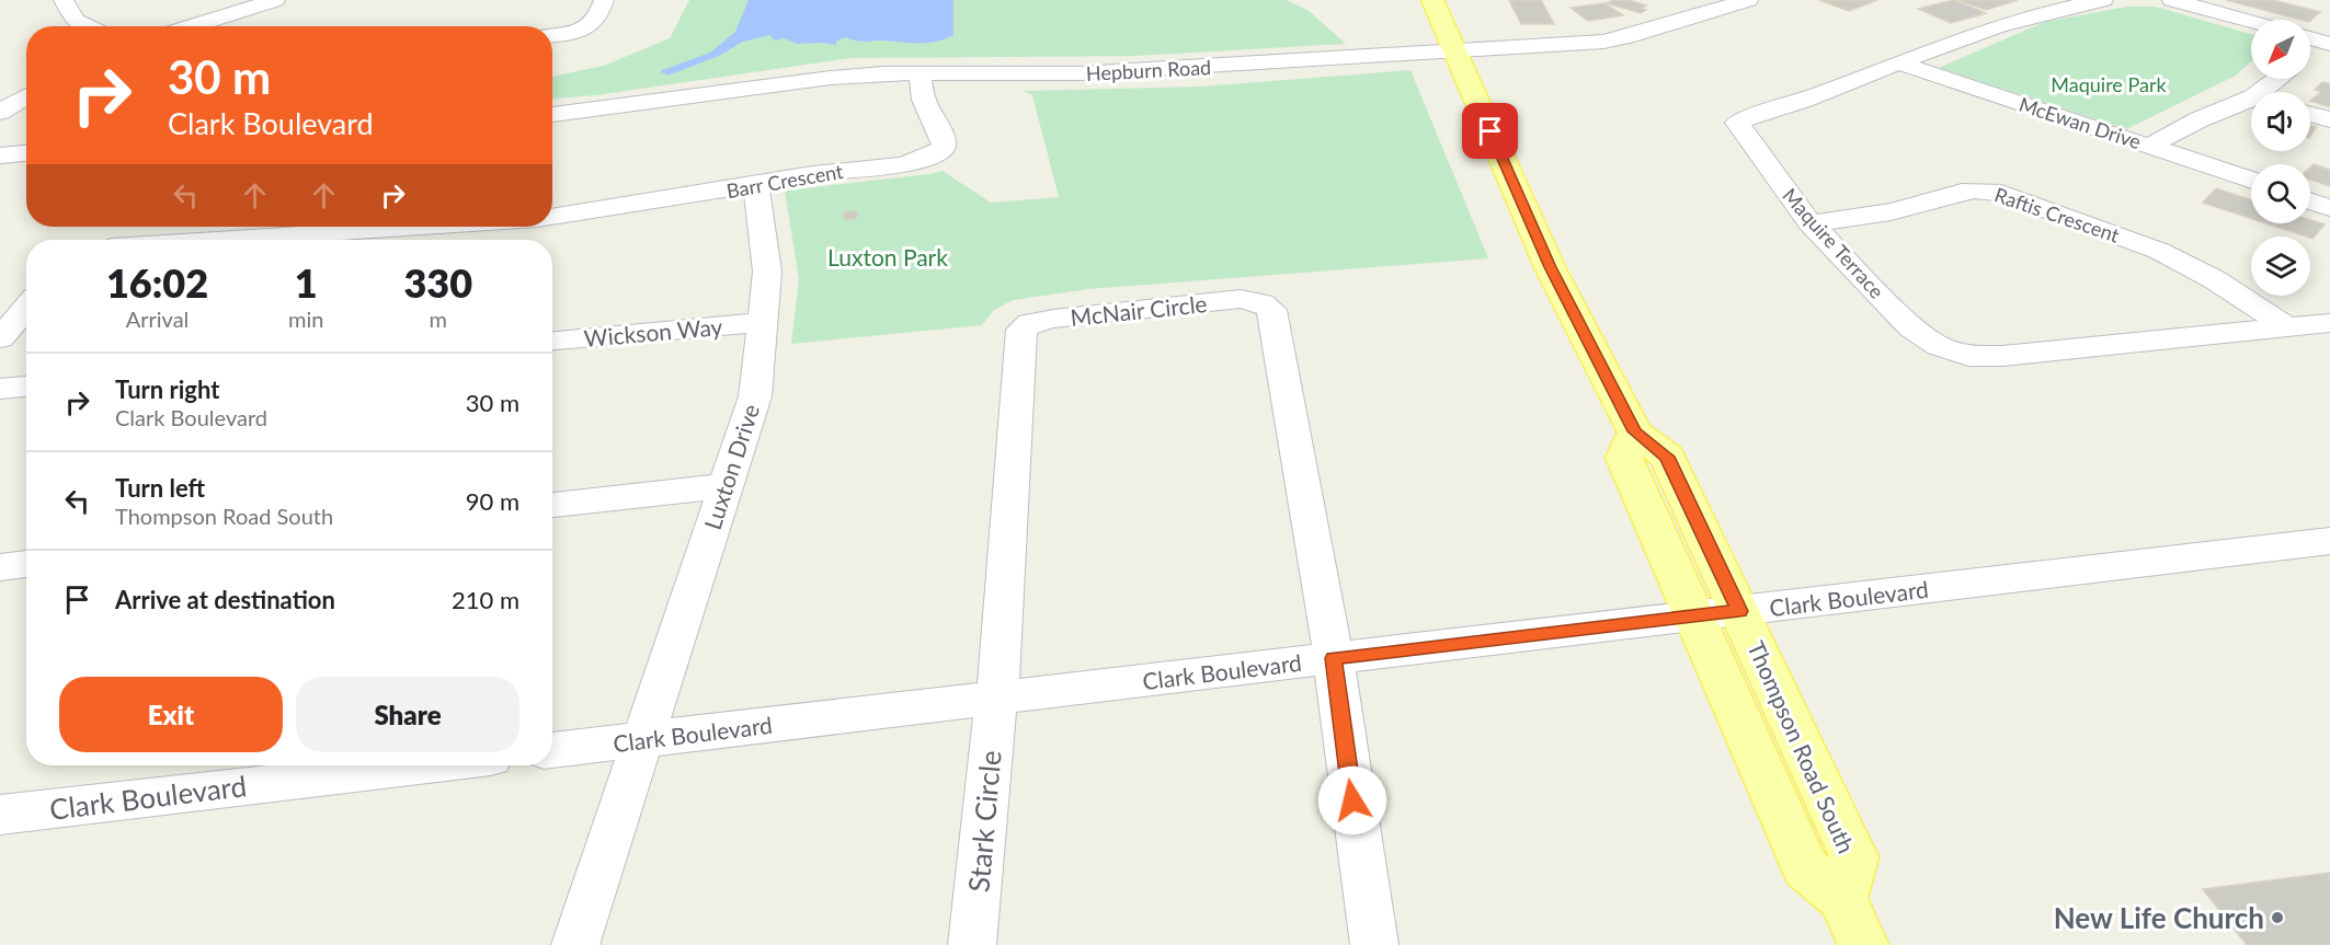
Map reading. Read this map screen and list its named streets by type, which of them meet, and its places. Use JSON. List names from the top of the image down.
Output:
{
  "streets": {
    "main road": ["Thompson Road South"],
    "street": [
      "Hepburn Road",
      "McEwan Drive",
      "Barr Crescent",
      "Raftis Crescent",
      "Maquire Terrace",
      "McNair Circle",
      "Wickson Way",
      "Luxton Drive",
      "Clark Boulevard",
      "Stark Circle"
    ]
  },
  "crossings": [
    ["Hepburn Road", "Barr Crescent"],
    ["Hepburn Road", "Thompson Road South"],
    ["McEwan Drive", "Maquire Terrace"],
    ["Barr Crescent", "Luxton Drive"],
    ["Raftis Crescent", "Maquire Terrace"],
    ["McNair Circle", "Clark Boulevard"],
    ["McNair Circle", "Stark Circle"],
    ["Wickson Way", "Luxton Drive"],
    ["Luxton Drive", "Clark Boulevard"],
    ["Clark Boulevard", "Thompson Road South"],
    ["Clark Boulevard", "Stark Circle"]
  ],
  "parks": ["Maquire Park", "Luxton Park"],
  "places": ["New Life Church"],
  "north": "bottom left",
  "page": {
    "turn": ["30 m", "Clark Boulevard"],
    "eta": [
      "16:02",
      "Arrival",
      "1",
      "min",
      "330",
      "m"
    ],
    "list": [
      {
        "name": "Turn right",
        "note": "Clark Boulevard",
        "value": "30 m"
      },
      {
        "name": "Turn left",
        "note": "Thompson Road South",
        "value": "90 m"
      },
      {
        "name": "Arrive at destination",
        "value": "210 m"
      }
    ],
    "buttons": ["Exit", "Share"]
  }
}
